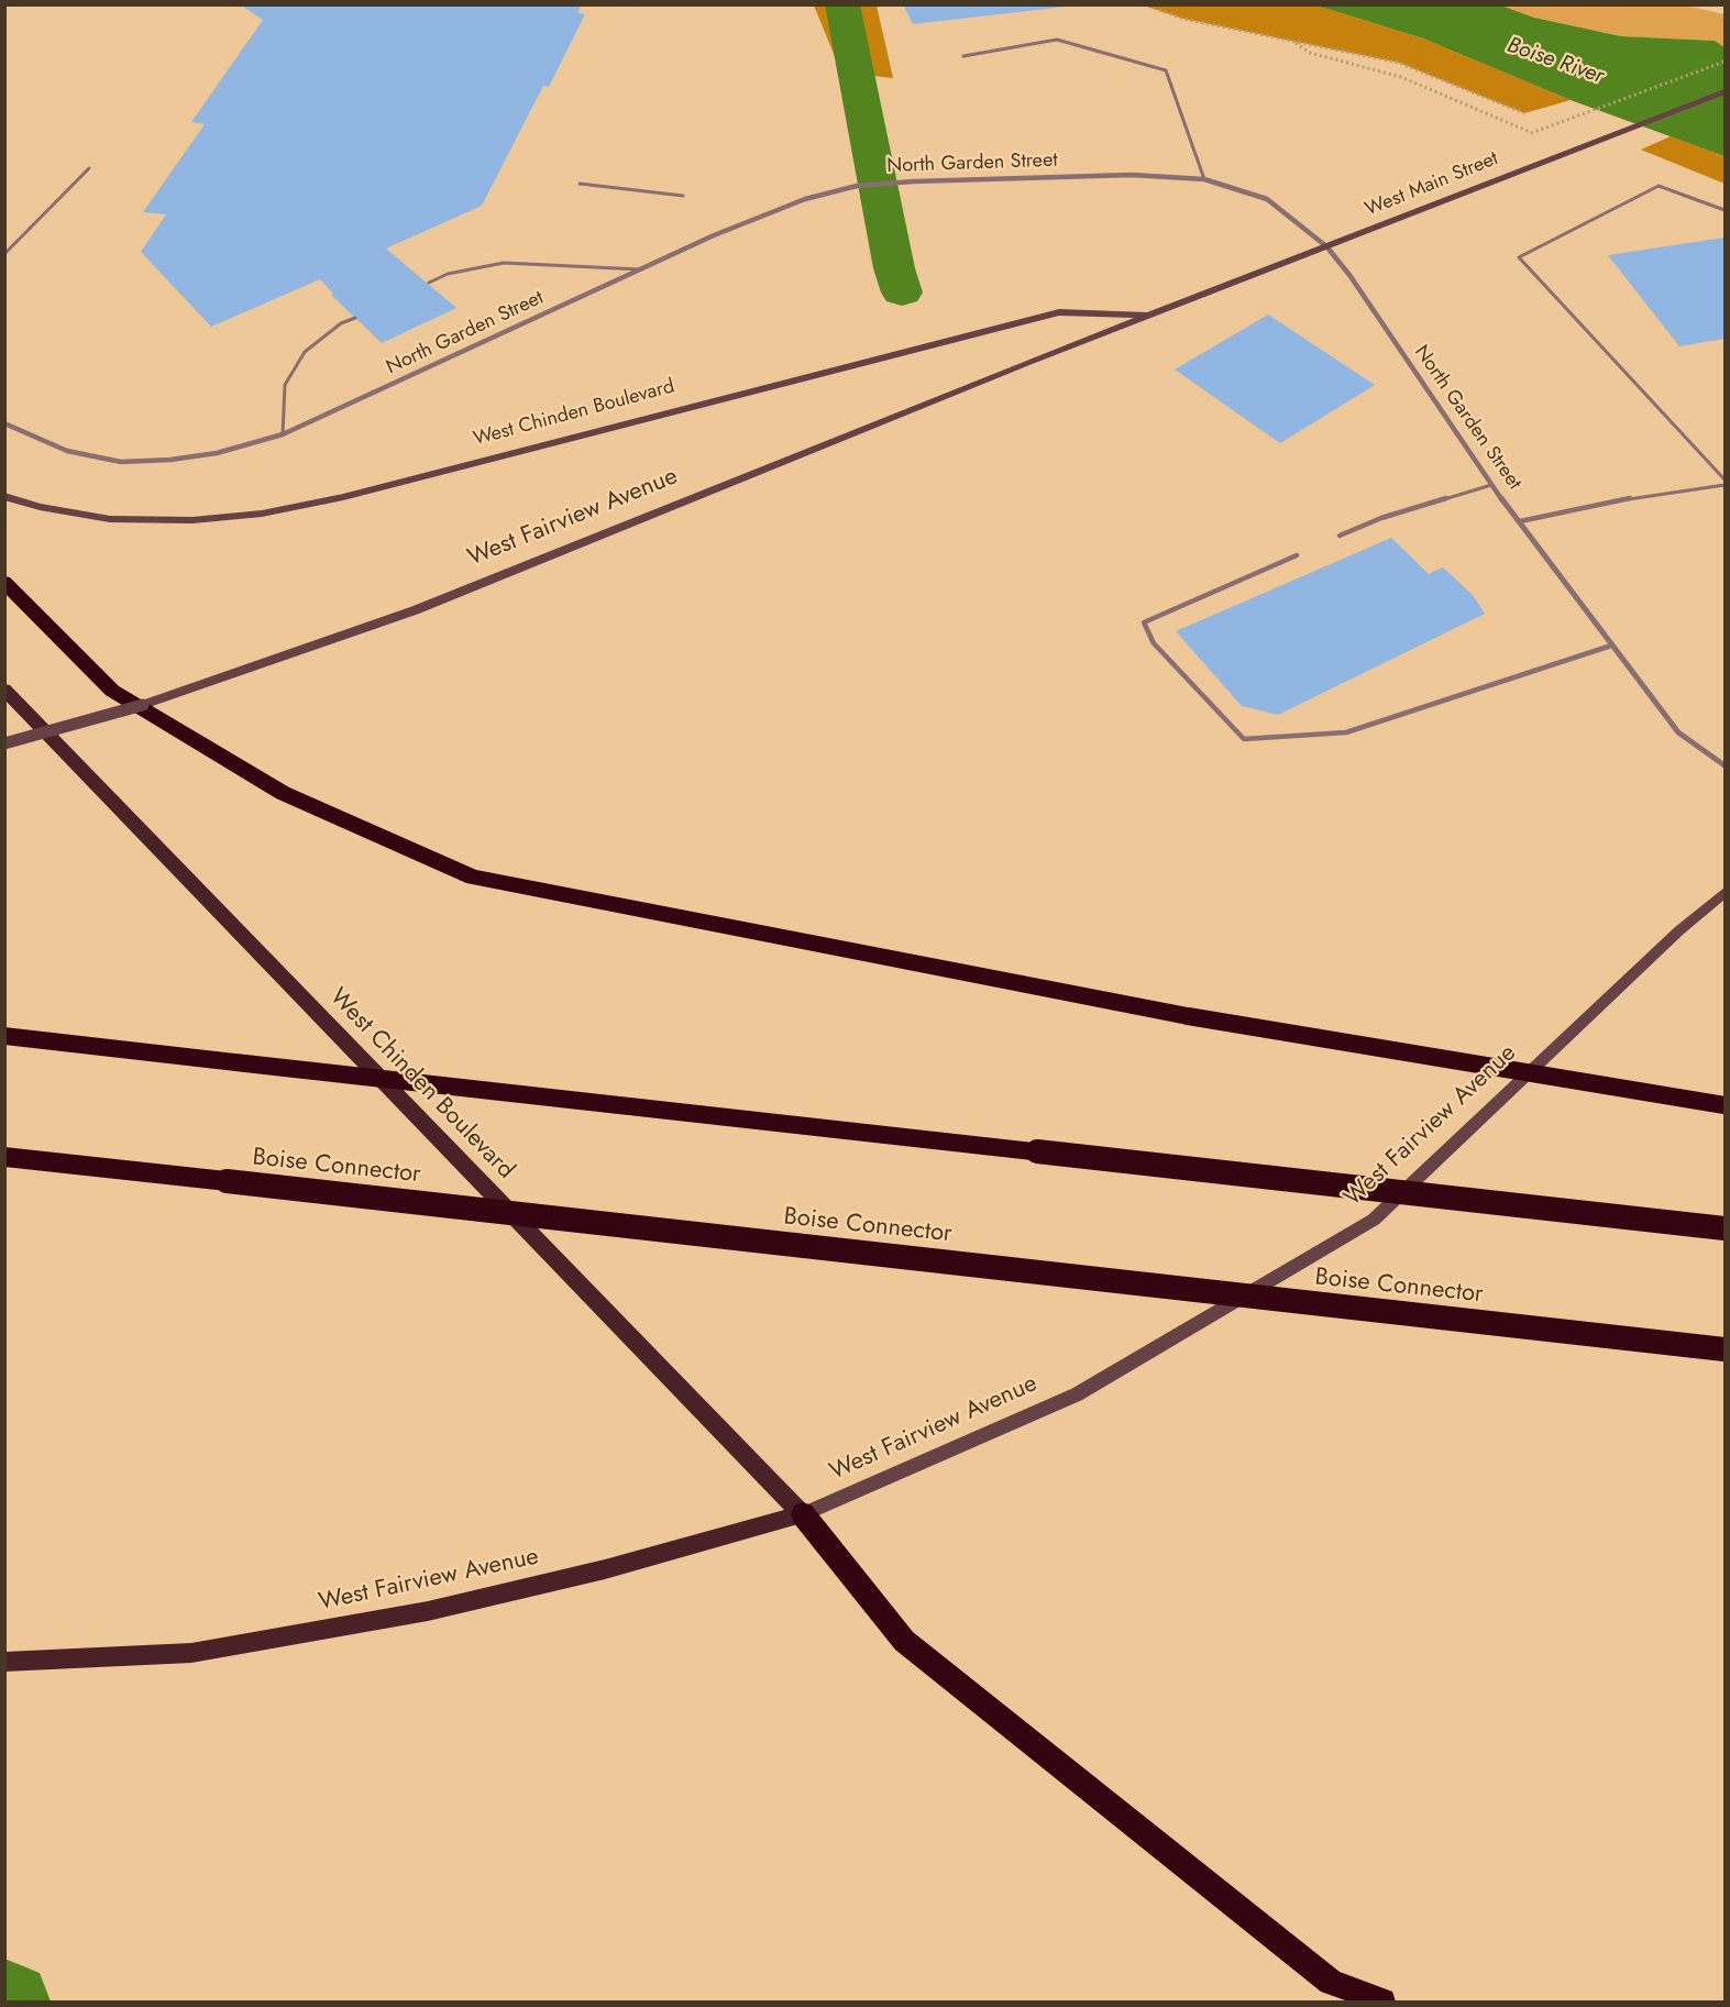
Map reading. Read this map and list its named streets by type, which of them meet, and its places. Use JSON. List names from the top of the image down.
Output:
{
  "streets": {
    "highway": ["Boise Connector"],
    "main road": ["West Main Street", "West Chinden Boulevard", "West Fairview Avenue"],
    "street": ["North Garden Street"]
  },
  "crossings": [
    ["North Garden Street", "West Main Street"],
    ["West Main Street", "West Chinden Boulevard"],
    ["West Main Street", "West Fairview Avenue"],
    ["West Chinden Boulevard", "West Fairview Avenue"]
  ],
  "water": ["Boise River"]
}
